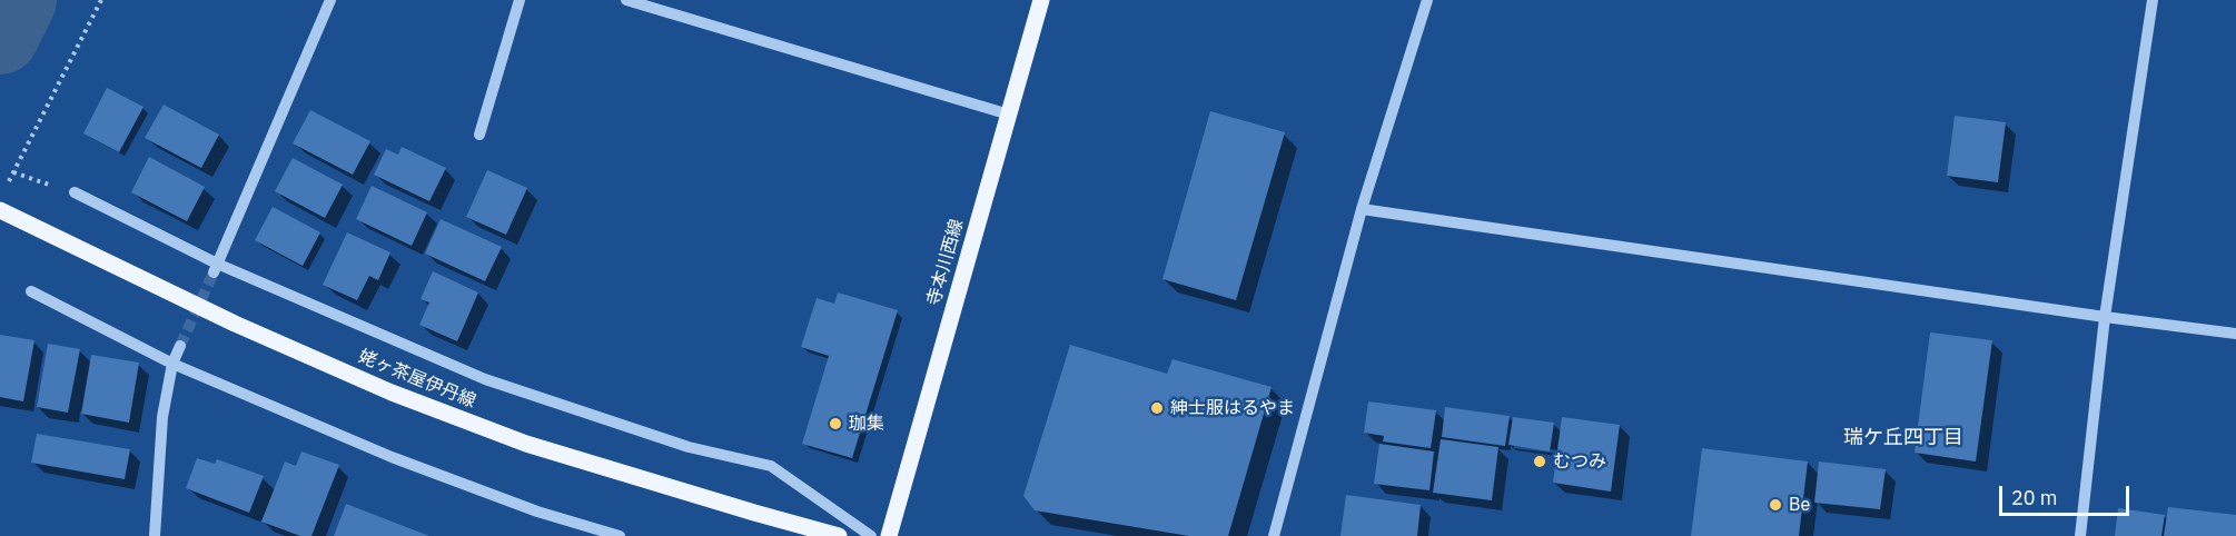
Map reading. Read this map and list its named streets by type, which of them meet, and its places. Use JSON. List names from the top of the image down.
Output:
{
  "streets": {
    "main road": ["寺本川西線", "姥ヶ茶屋伊丹線"]
  },
  "districts": ["瑞ケ丘四丁目"],
  "places": [
    "紳士服はるやま",
    "珈集",
    "むつみ",
    "Be"
  ],
  "scale_bar": "20 m"
}
